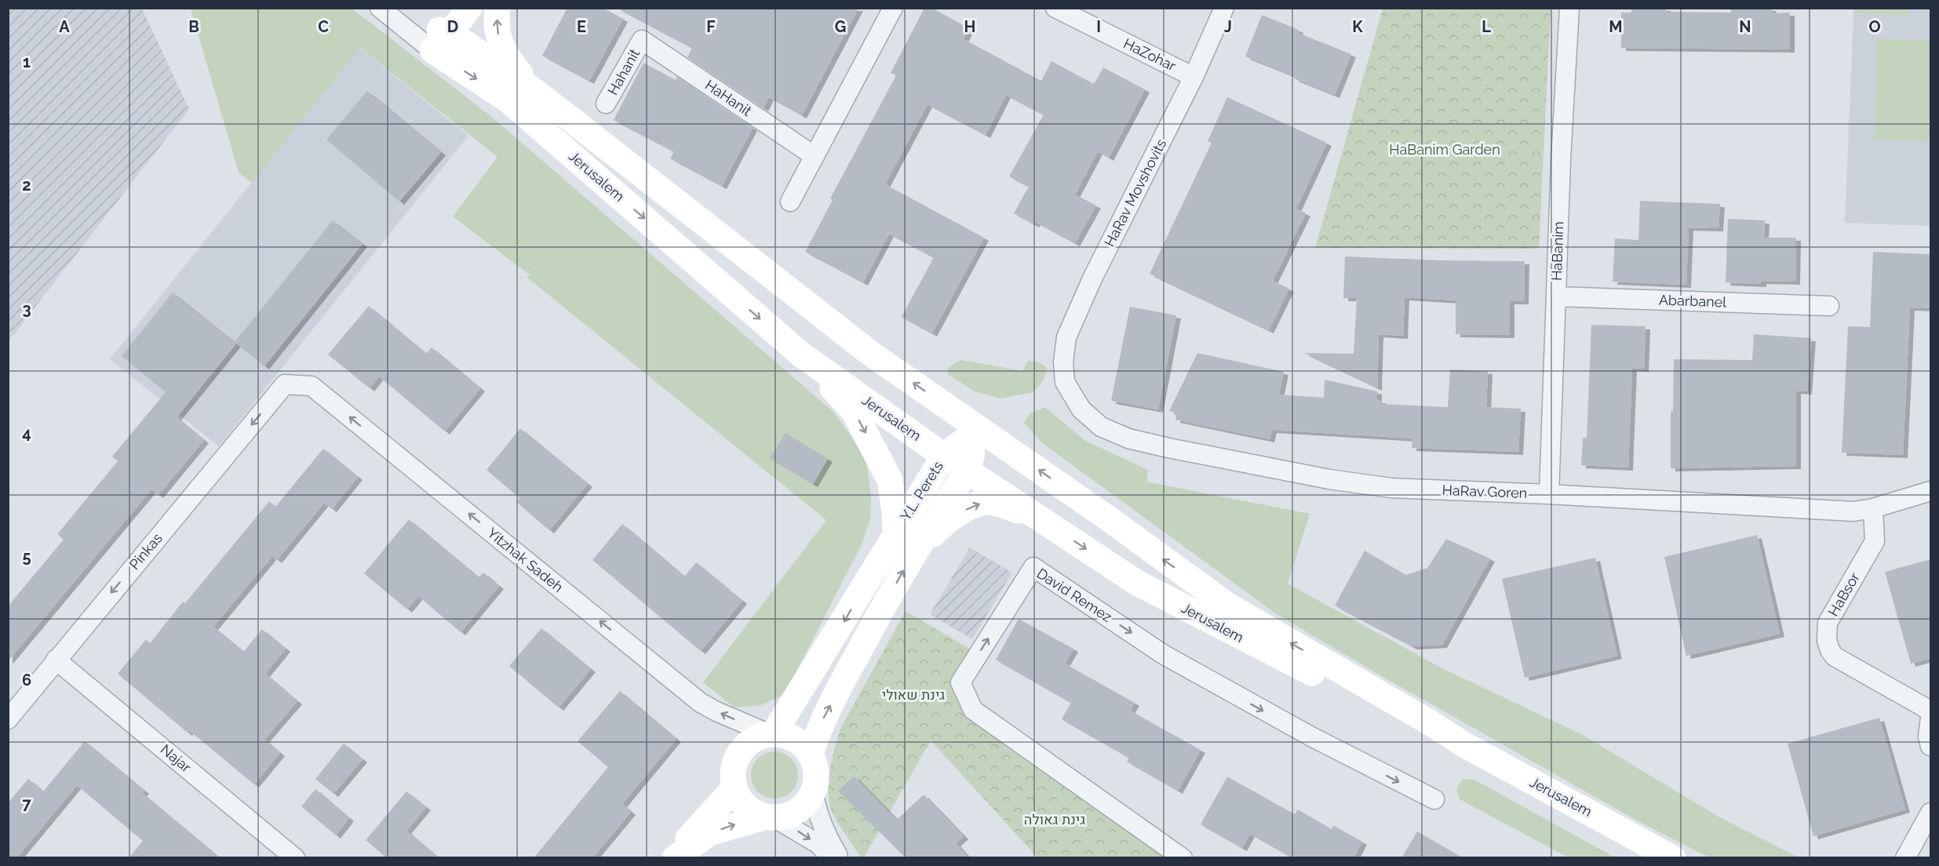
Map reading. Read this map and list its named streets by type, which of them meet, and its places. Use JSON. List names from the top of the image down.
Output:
{
  "streets": {
    "main road": ["Jerusalem", "Y.L. Perets"],
    "street": [
      "HaZohar",
      "Hahanit",
      "HaHanit",
      "HaRav Movshovits",
      "HaBanim",
      "Abarbanel",
      "HaRav Goren",
      "Pinkas",
      "Yitzhak Sadeh",
      "HaBsor",
      "David Remez",
      "Najar"
    ]
  },
  "crossings": [
    ["HaZohar", "HaRav Movshovits"],
    ["Hahanit", "HaHanit"],
    ["Jerusalem", "Y.L. Perets"],
    ["HaRav Movshovits", "HaRav Goren"],
    ["HaBanim", "Abarbanel"],
    ["HaBanim", "HaRav Goren"],
    ["Y.L. Perets", "Yitzhak Sadeh"],
    ["HaRav Goren", "HaBsor"],
    ["Pinkas", "Yitzhak Sadeh"],
    ["Pinkas", "Najar"]
  ],
  "one_way": ["Pinkas", "Yitzhak Sadeh"],
  "parks": ["HaBanim Garden", "גינת שאולי", "גינת גאולה"],
  "grid": {
    "columns": [
      "A",
      "B",
      "C",
      "D",
      "E",
      "F",
      "G",
      "H",
      "I",
      "J",
      "K",
      "L",
      "M",
      "N",
      "O"
    ],
    "rows": [
      "1",
      "2",
      "3",
      "4",
      "5",
      "6",
      "7"
    ]
  }
}
